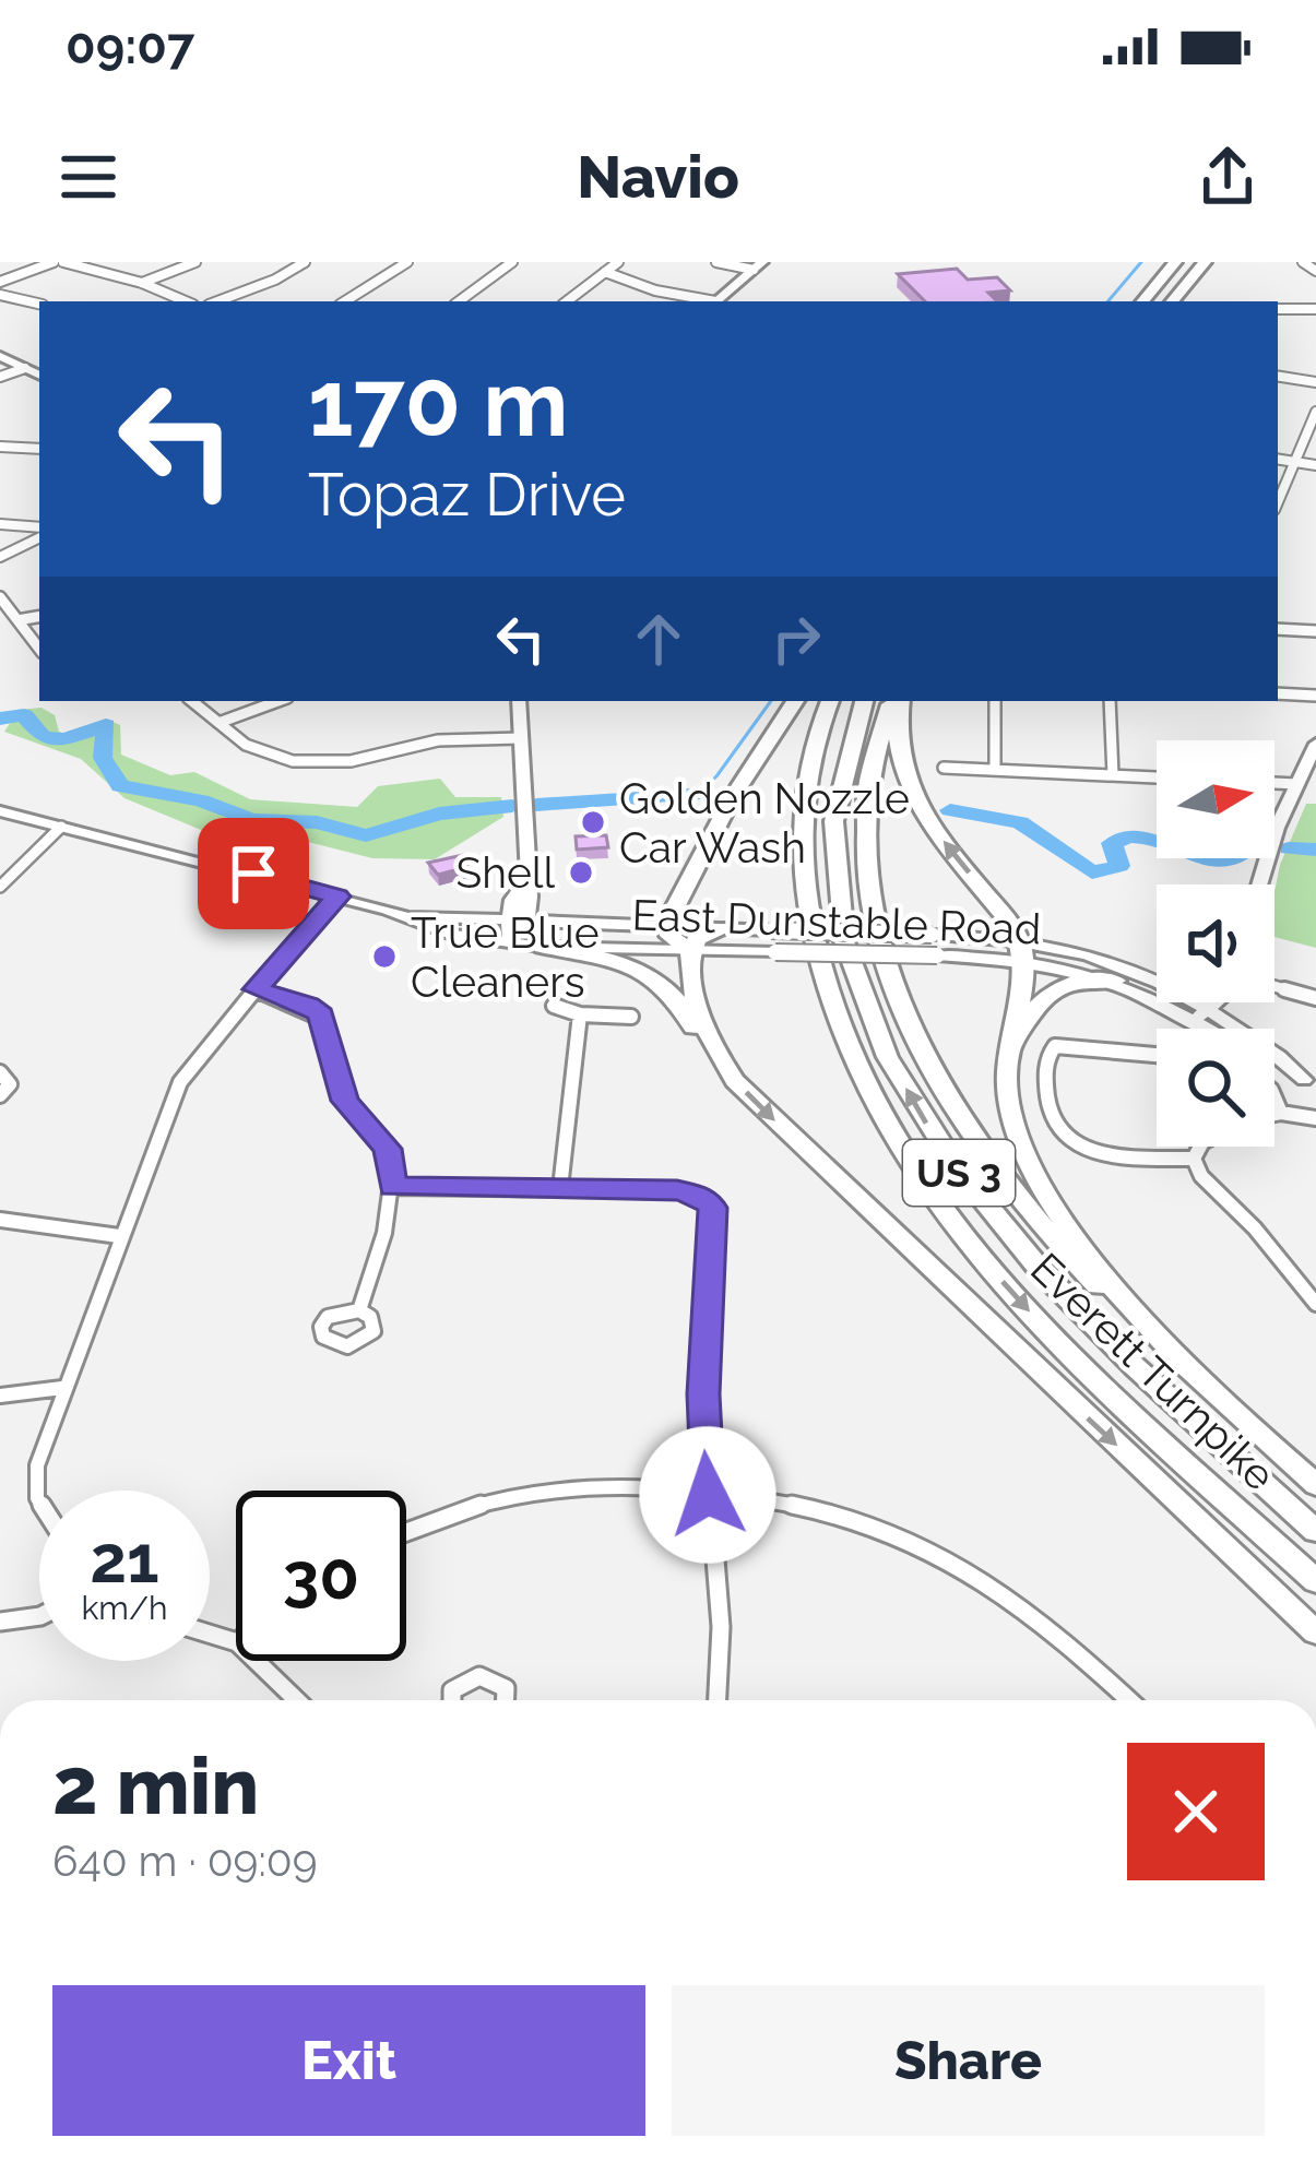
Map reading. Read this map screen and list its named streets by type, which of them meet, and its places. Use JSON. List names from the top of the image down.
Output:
{
  "streets": {
    "highway": ["US 3", "Everett Turnpike"],
    "street": ["East Dunstable Road"]
  },
  "places": ["Golden Nozzle Car Wash", "Shell", "True Blue Cleaners"],
  "north": "right",
  "page": {
    "status": "09:07",
    "header": "Navio",
    "turn": ["170 m", "Topaz Drive"],
    "speed": "21 km/h",
    "limit": "30",
    "heading": ["2 min", "640 m · 09:09"],
    "buttons": ["Exit", "Share"]
  }
}
